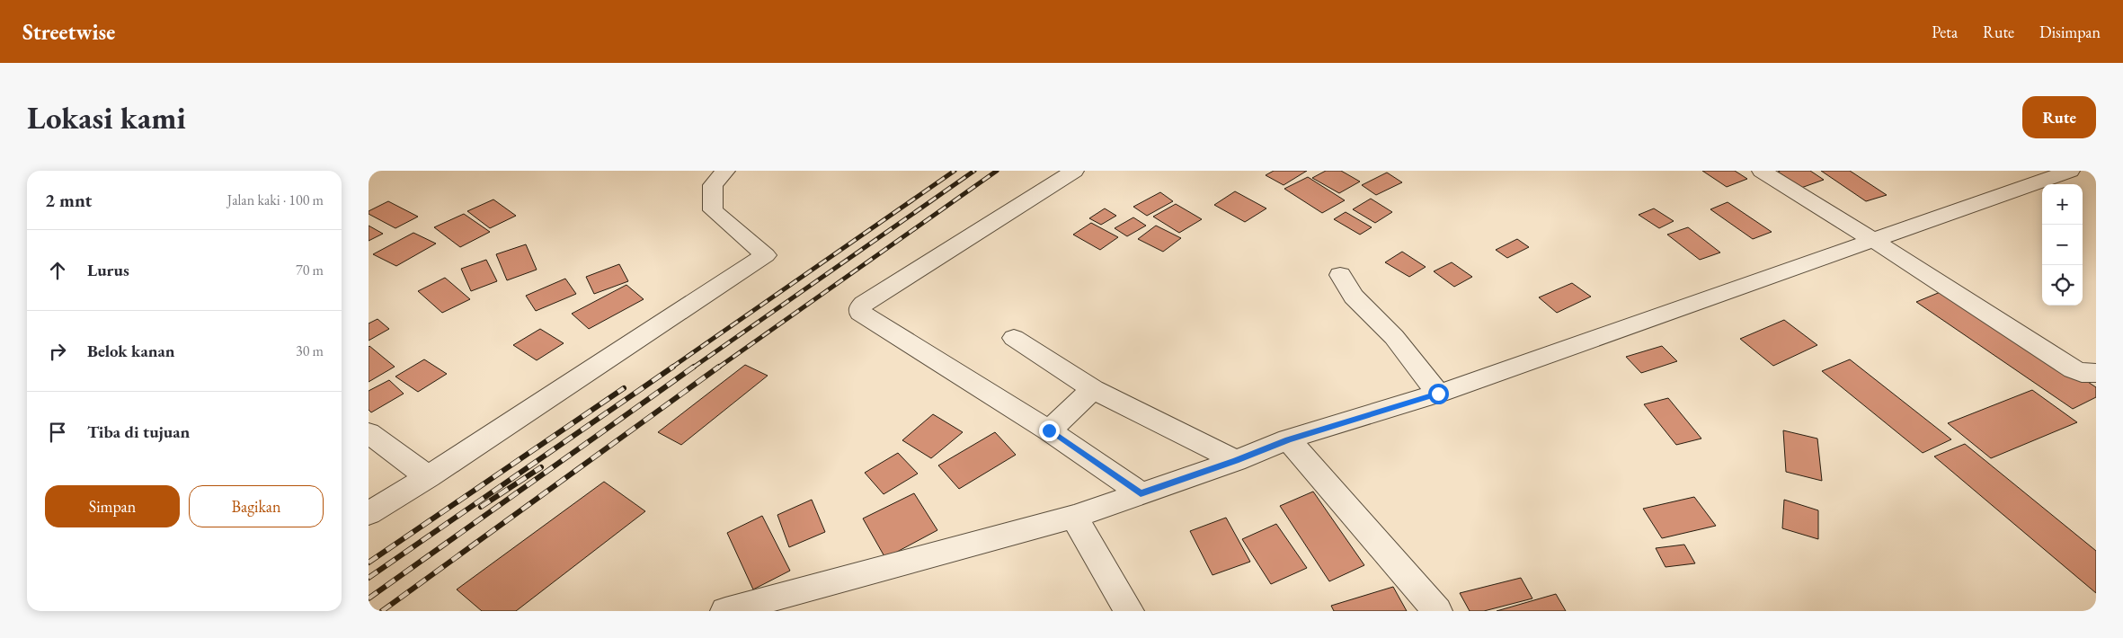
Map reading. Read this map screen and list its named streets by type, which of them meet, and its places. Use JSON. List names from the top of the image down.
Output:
{
  "page": {
    "header": "Streetwise",
    "nav": ["Peta", "Rute", "Disimpan"],
    "buttons": [
      "Rute",
      ["Simpan", "Bagikan"]
    ],
    "title": "Lokasi kami",
    "heading": ["2 mnt", "Jalan kaki · 100 m"],
    "map_buttons": ["+", "−"],
    "list": [
      ["Lurus", "70 m"],
      ["Belok kanan", "30 m"],
      "Tiba di tujuan"
    ]
  }
}
